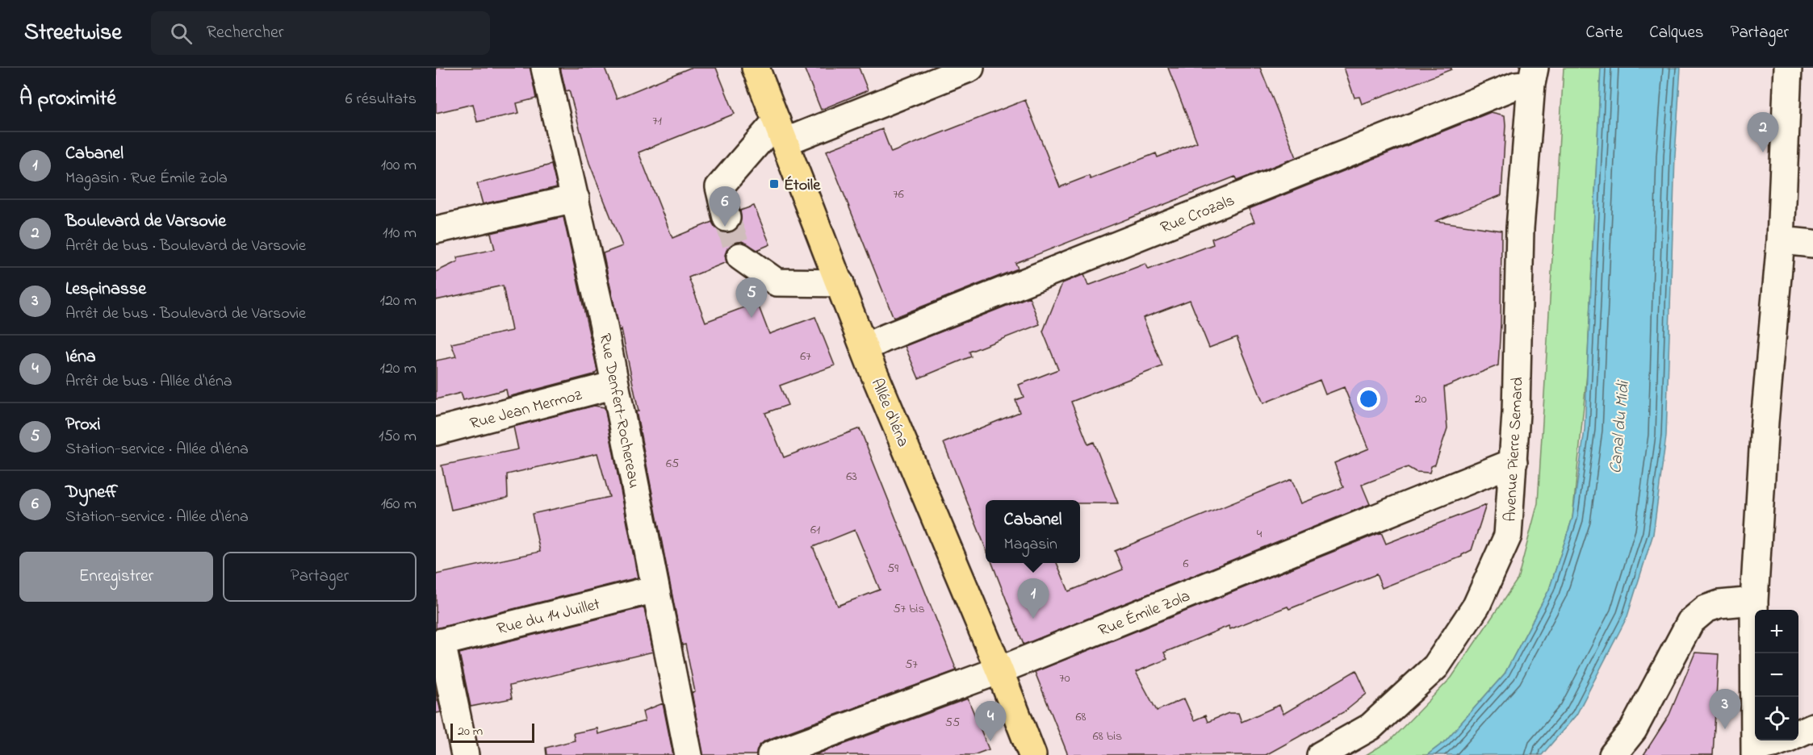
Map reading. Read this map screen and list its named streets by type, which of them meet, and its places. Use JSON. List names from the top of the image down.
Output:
{
  "streets": {
    "main road": ["Allée d'Iéna"],
    "street": [
      "Rue Crozals",
      "Rue Jean Mermoz",
      "Rue Denfert-Rochereau",
      "Avenue Pierre Semard",
      "Rue Émile Zola",
      "Rue du 14 Juillet"
    ]
  },
  "crossings": [
    ["Rue Crozals", "Allée d'Iéna"],
    ["Rue Crozals", "Avenue Pierre Semard"],
    ["Rue Jean Mermoz", "Rue Denfert-Rochereau"],
    ["Rue Denfert-Rochereau", "Rue du 14 Juillet"],
    ["Allée d'Iéna", "Rue Émile Zola"],
    ["Avenue Pierre Semard", "Rue Émile Zola"]
  ],
  "water": ["Canal du Midi"],
  "places": {
    "transit": ["Étoile"]
  },
  "house_numbers": [
    "71",
    "76",
    "67",
    "20",
    "65",
    "63",
    "61",
    "4",
    "6",
    "59",
    "57 bis",
    "57",
    "70",
    "68",
    "55",
    "68 bis"
  ],
  "scale_bar": "20 m",
  "page": {
    "header": "Streetwise",
    "search": "Rechercher",
    "nav": ["Carte", "Calques", "Partager"],
    "heading": ["À proximité", "6 résultats"],
    "pins": [
      "2",
      "6",
      "5",
      "1",
      "3",
      "4"
    ],
    "list": [
      {
        "mark": "1",
        "name": "Cabanel",
        "note": "Magasin · Rue Émile Zola",
        "value": "100 m"
      },
      {
        "mark": "2",
        "name": "Boulevard de Varsovie",
        "note": "Arrêt de bus · Boulevard de Varsovie",
        "value": "110 m"
      },
      {
        "mark": "3",
        "name": "Lespinasse",
        "note": "Arrêt de bus · Boulevard de Varsovie",
        "value": "120 m"
      },
      {
        "mark": "4",
        "name": "Iéna",
        "note": "Arrêt de bus · Allée d'Iéna",
        "value": "120 m"
      },
      {
        "mark": "5",
        "name": "Proxi",
        "note": "Station-service · Allée d'Iéna",
        "value": "150 m"
      },
      {
        "mark": "6",
        "name": "Dyneff",
        "note": "Station-service · Allée d'Iéna",
        "value": "160 m"
      }
    ],
    "popup": ["Cabanel", "Magasin"],
    "buttons": ["Enregistrer", "Partager"],
    "map_buttons": ["+", "−"],
    "scale": "20 m"
  }
}
